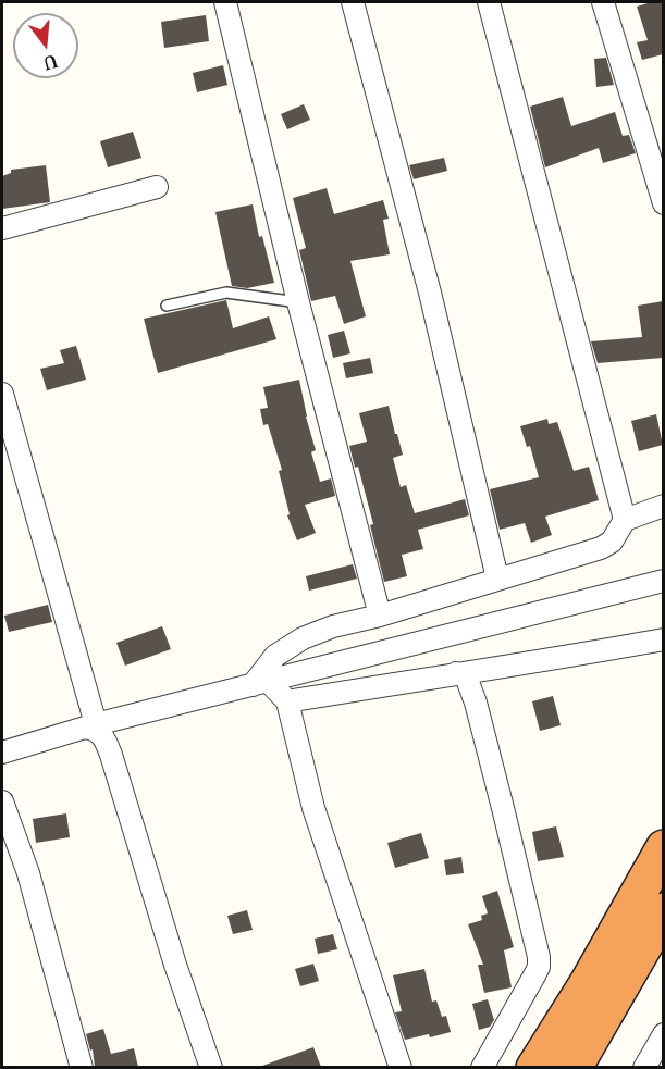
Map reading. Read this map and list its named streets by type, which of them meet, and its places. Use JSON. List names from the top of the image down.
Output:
{
  "north": "bottom"
}
